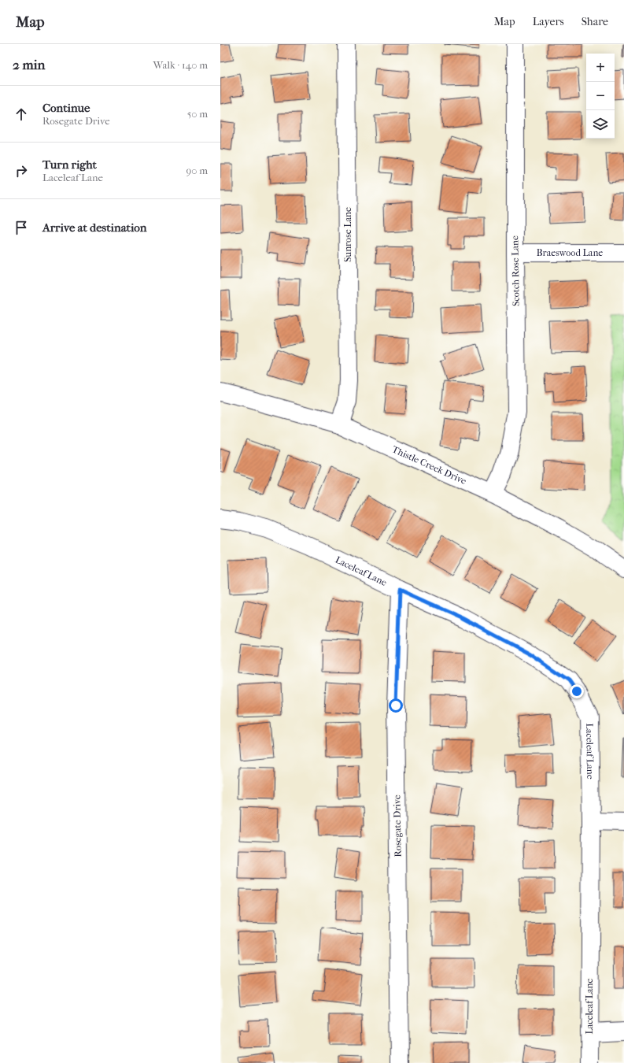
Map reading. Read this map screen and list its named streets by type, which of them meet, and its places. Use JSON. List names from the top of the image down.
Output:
{
  "streets": {
    "street": [
      "Sunrose Lane",
      "Braeswood Lane",
      "Scotch Rose Lane",
      "Thistle Creek Drive",
      "Laceleaf Lane",
      "Rosegate Drive"
    ]
  },
  "crossings": [
    ["Sunrose Lane", "Thistle Creek Drive"],
    ["Braeswood Lane", "Scotch Rose Lane"],
    ["Scotch Rose Lane", "Thistle Creek Drive"],
    ["Laceleaf Lane", "Rosegate Drive"]
  ],
  "page": {
    "header": "Map",
    "nav": ["Map", "Layers", "Share"],
    "heading": ["2 min", "Walk · 140 m"],
    "map_buttons": ["+", "−"],
    "list": [
      ["Continue", "Rosegate Drive", "50 m"],
      ["Turn right", "Laceleaf Lane", "90 m"],
      "Arrive at destination"
    ]
  }
}
